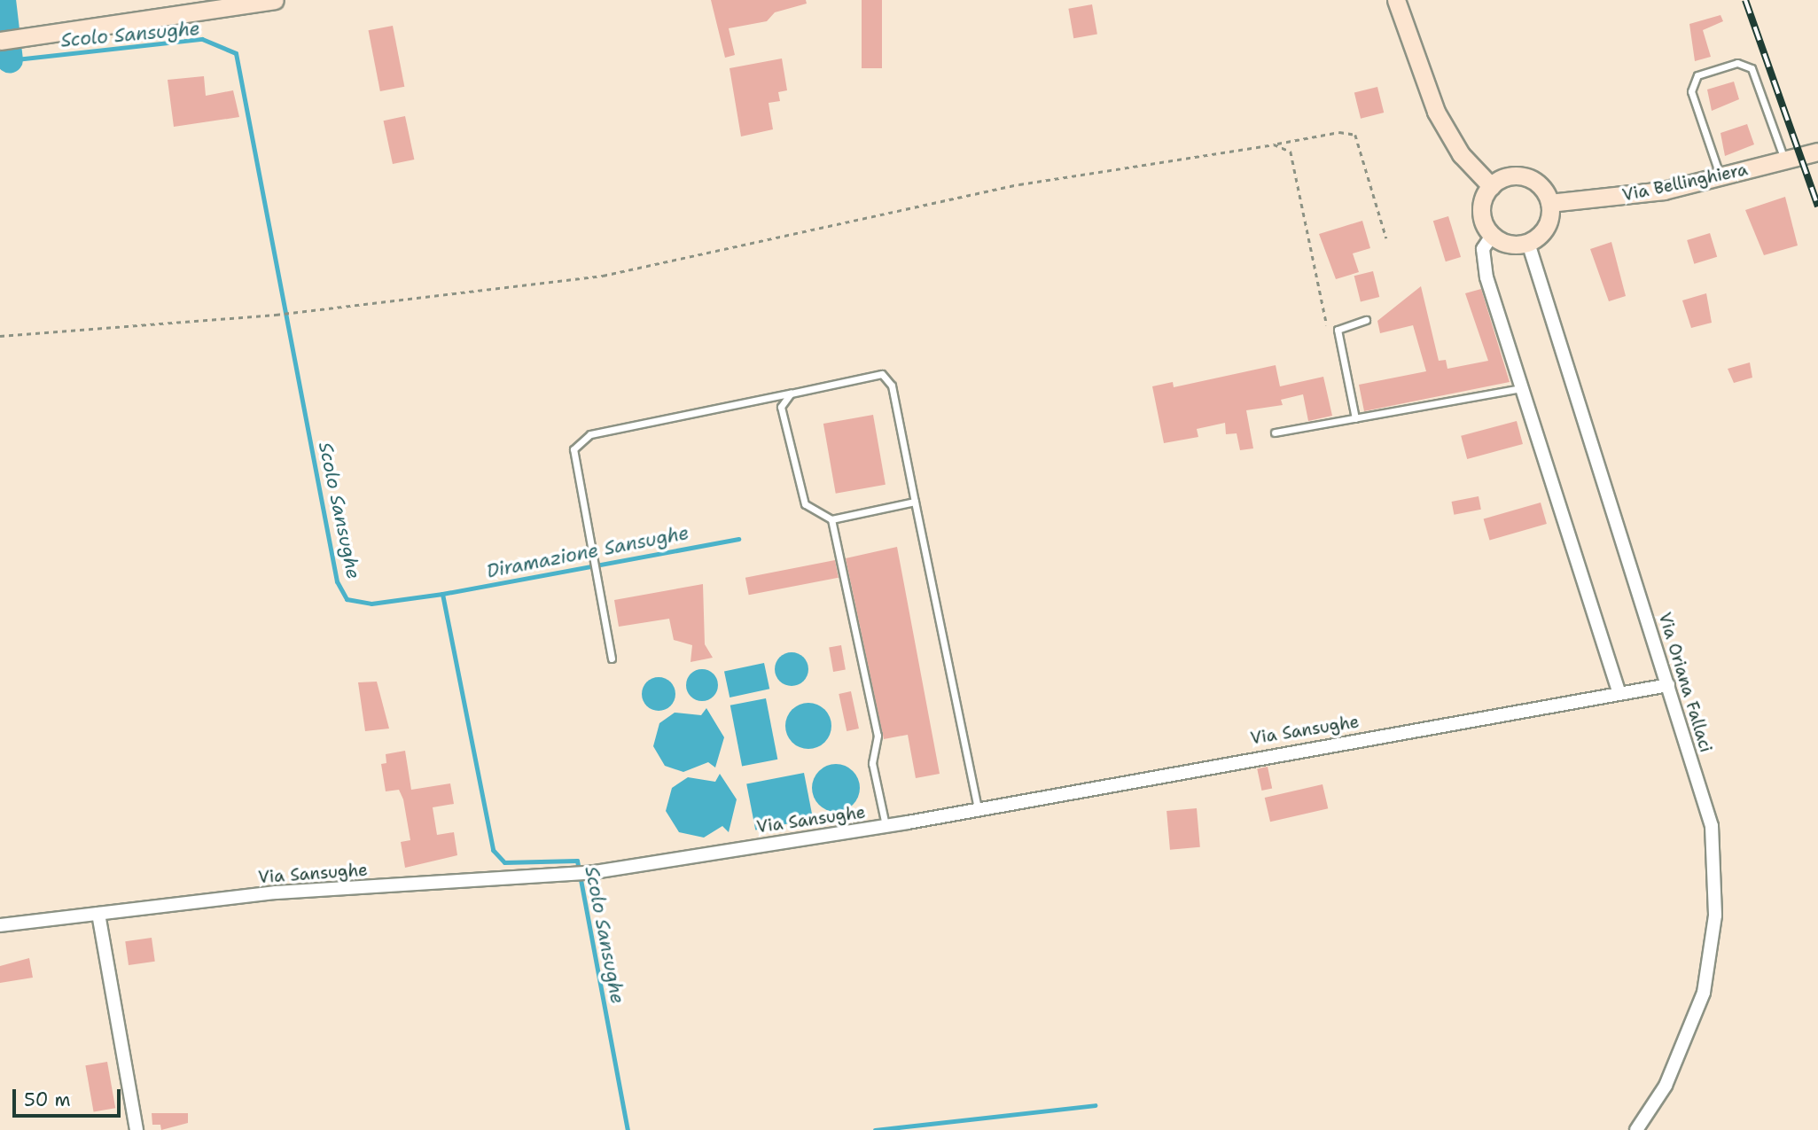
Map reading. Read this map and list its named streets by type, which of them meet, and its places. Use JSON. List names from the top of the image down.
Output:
{
  "streets": {
    "street": ["Via Bellinghiera", "Via Oriana Fallaci", "Via Sansughe"]
  },
  "crossings": [
    ["Via Bellinghiera", "Via Oriana Fallaci"],
    ["Via Oriana Fallaci", "Via Sansughe"]
  ],
  "water": ["Scolo Sansughe", "Diramazione Sansughe"],
  "scale_bar": "50 m"
}
